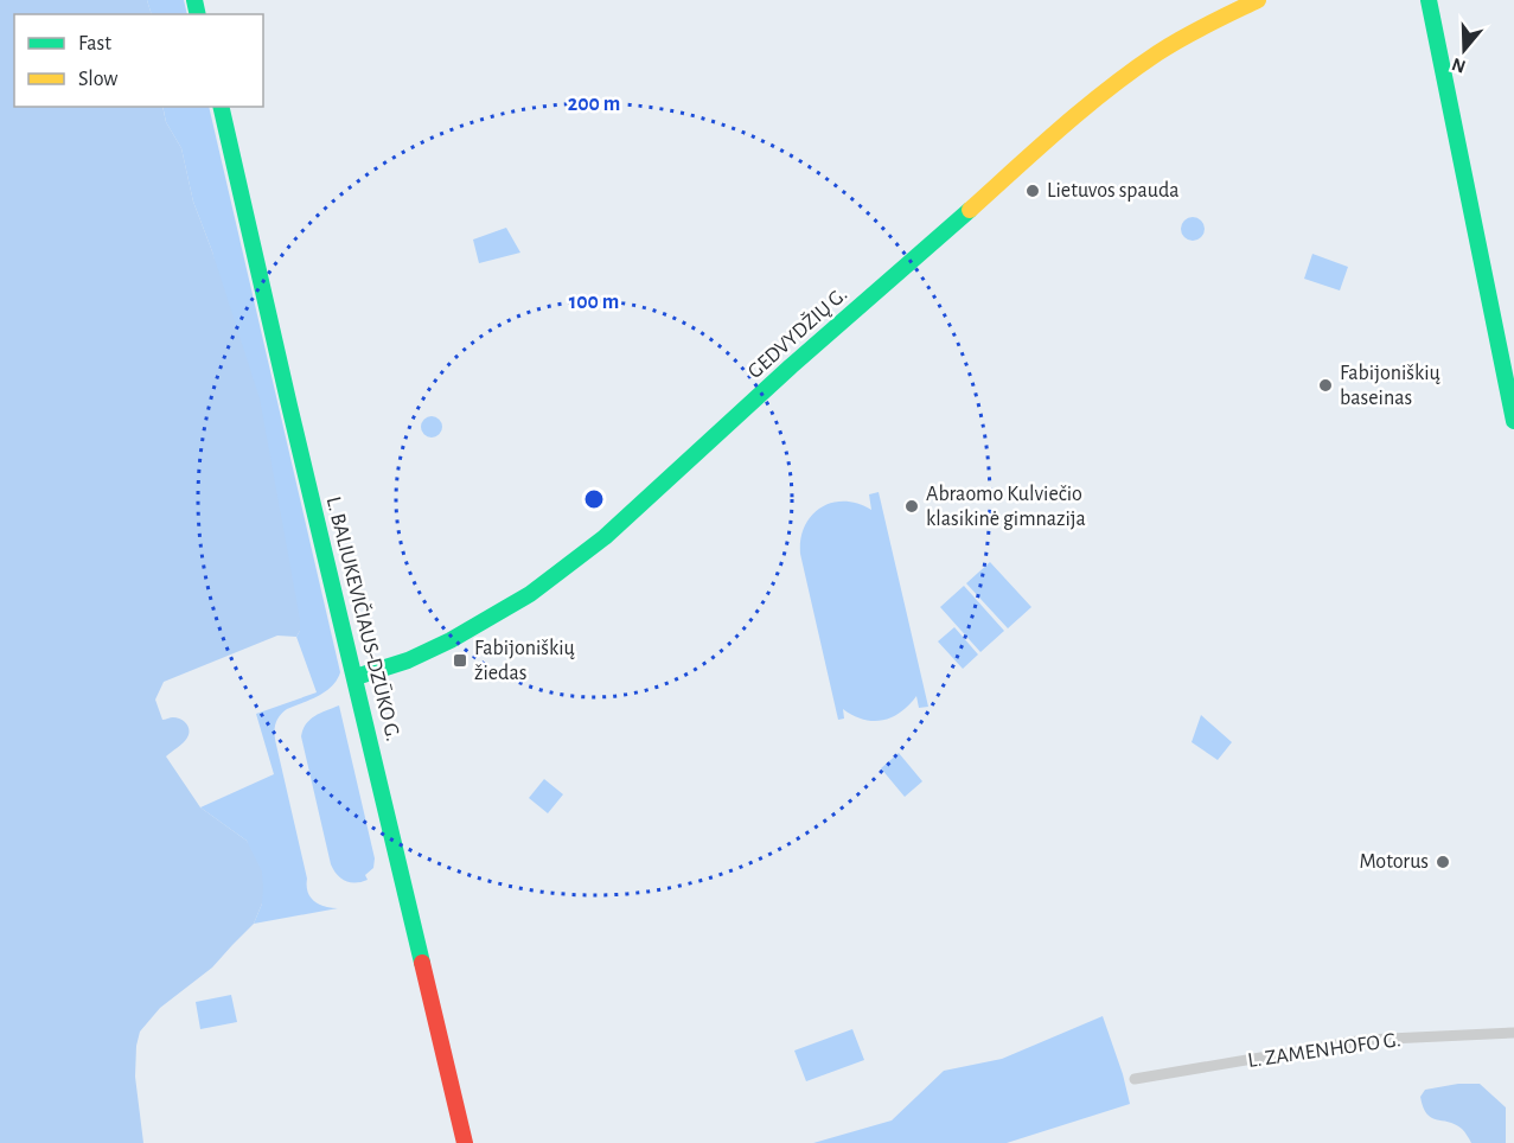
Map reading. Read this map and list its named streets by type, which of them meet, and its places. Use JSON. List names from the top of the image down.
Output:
{
  "streets": {
    "main road": ["GEDVYDŽIŲ G.", "L. BALIUKEVIČIAUS-DZŪKO G."],
    "street": ["L. ZAMENHOFO G."]
  },
  "crossings": [
    ["GEDVYDŽIŲ G.", "L. BALIUKEVIČIAUS-DZŪKO G."]
  ],
  "places": {
    "other": [
      "Lietuvos spauda",
      "Fabijoniškių baseinas",
      "Abraomo Kulviečio klasikinė gimnazija",
      "Motorus"
    ],
    "transit": ["Fabijoniškių žiedas"]
  },
  "legend": ["Fast", "Slow"],
  "north": "bottom",
  "rings": ["200 m", "100 m"]
}
